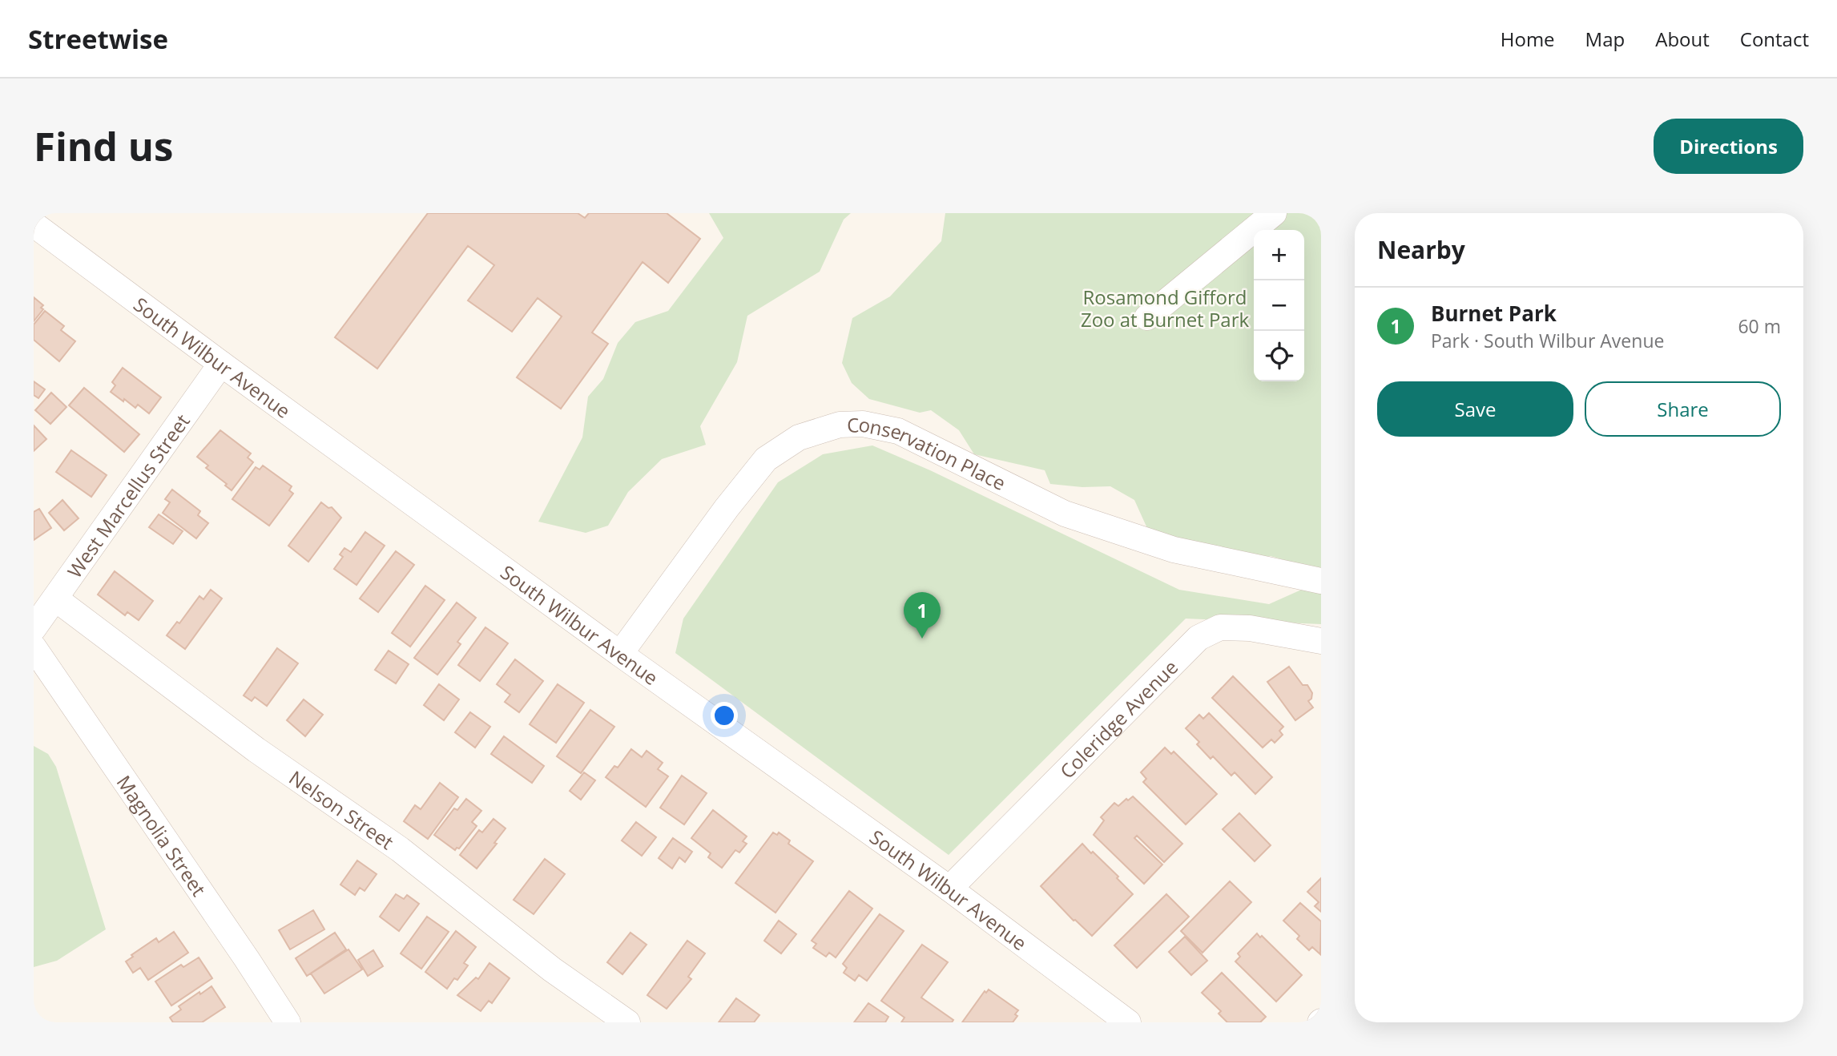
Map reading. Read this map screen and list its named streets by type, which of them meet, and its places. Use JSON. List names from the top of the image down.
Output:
{
  "streets": {
    "street": [
      "South Wilbur Avenue",
      "Conservation Place",
      "West Marcellus Street",
      "Coleridge Avenue",
      "Nelson Street",
      "Magnolia Street"
    ]
  },
  "crossings": [
    ["South Wilbur Avenue", "Conservation Place"],
    ["South Wilbur Avenue", "West Marcellus Street"],
    ["South Wilbur Avenue", "Coleridge Avenue"],
    ["West Marcellus Street", "Nelson Street"]
  ],
  "parks": ["Rosamond Gifford Zoo at Burnet Park"],
  "page": {
    "header": "Streetwise",
    "nav": [
      "Home",
      "Map",
      "About",
      "Contact"
    ],
    "buttons": [
      "Directions",
      ["Save", "Share"]
    ],
    "title": "Find us",
    "heading": "Nearby",
    "map_buttons": ["+", "−"],
    "list": [
      {
        "mark": "1",
        "name": "Burnet Park",
        "note": "Park · South Wilbur Avenue",
        "value": "60 m"
      }
    ],
    "pins": "1"
  }
}
